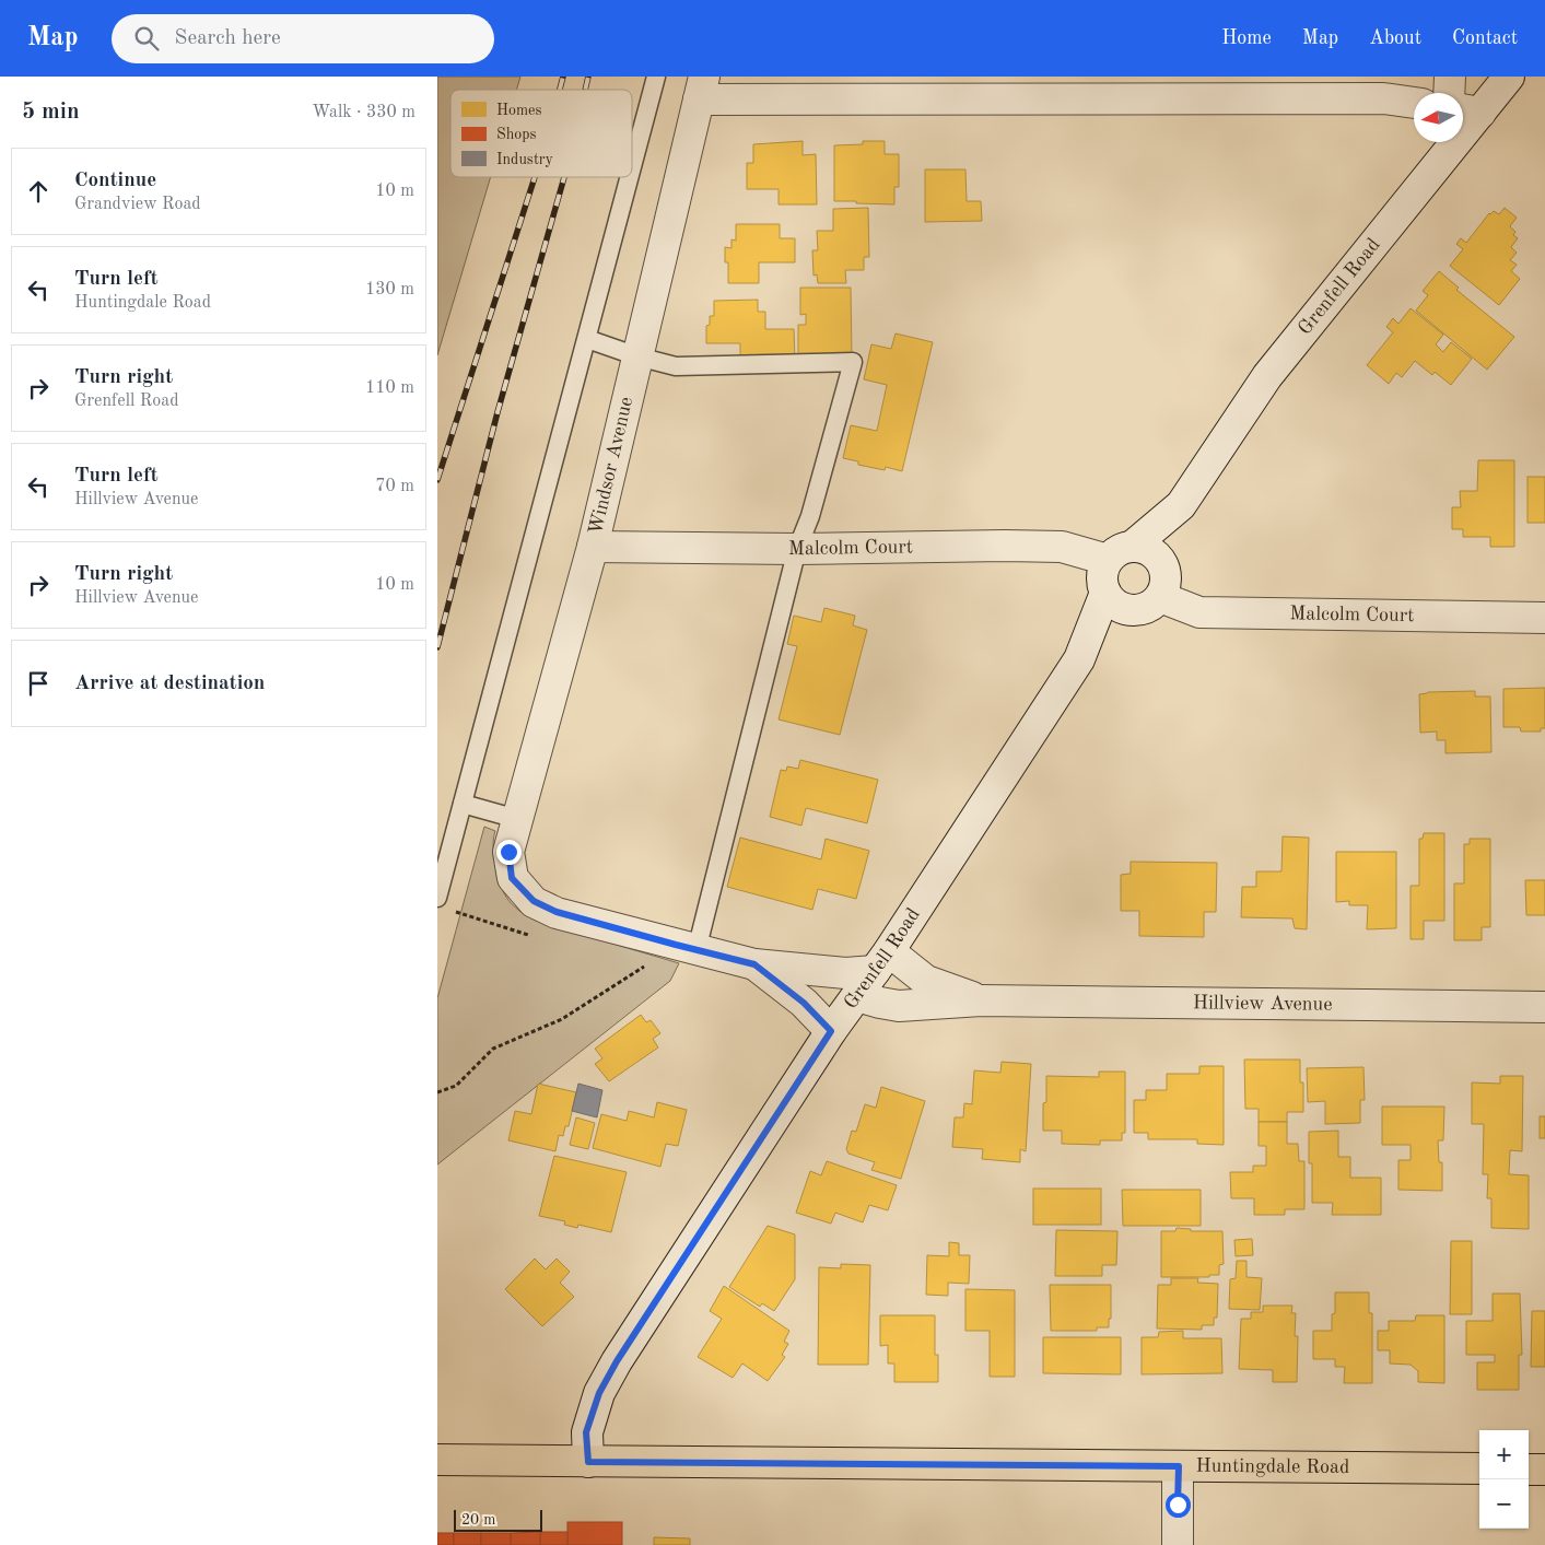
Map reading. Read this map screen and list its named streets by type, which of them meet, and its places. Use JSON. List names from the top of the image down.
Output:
{
  "streets": {
    "main road": ["Huntingdale Road"],
    "street": [
      "Grenfell Road",
      "Windsor Avenue",
      "Malcolm Court",
      "Hillview Avenue"
    ]
  },
  "crossings": [
    ["Grenfell Road", "Malcolm Court"],
    ["Grenfell Road", "Hillview Avenue"],
    ["Grenfell Road", "Huntingdale Road"],
    ["Windsor Avenue", "Malcolm Court"]
  ],
  "legend": ["Homes", "Shops", "Industry"],
  "scale_bar": "20 m",
  "north": "left",
  "page": {
    "header": "Map",
    "search": "Search here",
    "nav": [
      "Home",
      "Map",
      "About",
      "Contact"
    ],
    "heading": ["5 min", "Walk · 330 m"],
    "list": [
      ["Continue", "Grandview Road", "10 m"],
      ["Turn left", "Huntingdale Road", "130 m"],
      ["Turn right", "Grenfell Road", "110 m"],
      ["Turn left", "Hillview Avenue", "70 m"],
      ["Turn right", "Hillview Avenue", "10 m"],
      "Arrive at destination"
    ],
    "map_buttons": ["+", "−"],
    "scale": "20 m"
  }
}
